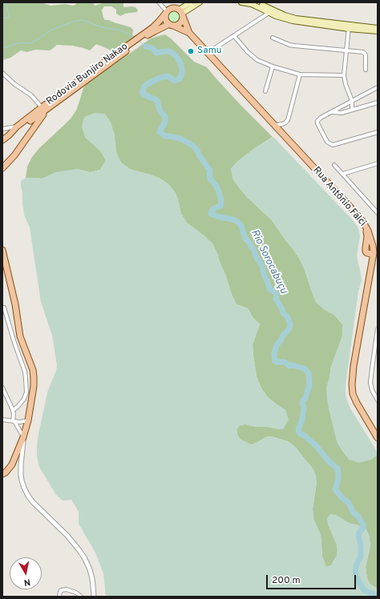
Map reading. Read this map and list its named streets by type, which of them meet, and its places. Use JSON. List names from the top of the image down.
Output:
{
  "streets": {
    "main road": ["Rodovia Bunjiro Nakao", "Rua Antônio Falci"]
  },
  "crossings": [
    ["Rodovia Bunjiro Nakao", "Rua Antônio Falci"]
  ],
  "water": ["Rio Sorocabuçu"],
  "places": ["Samu"],
  "scale_bar": "200 m",
  "north": "bottom"
}
